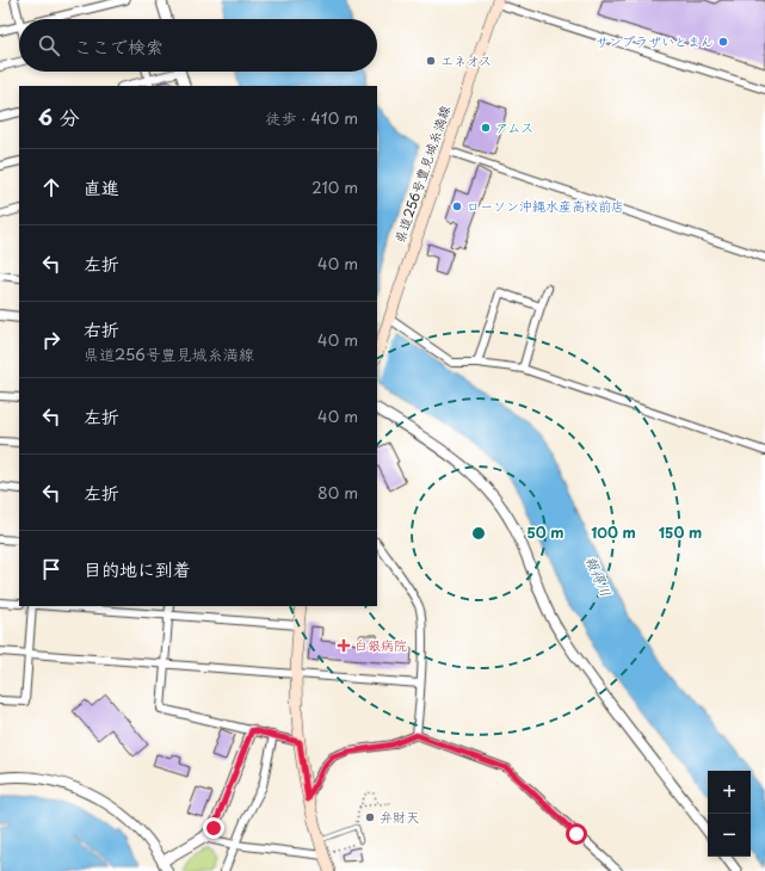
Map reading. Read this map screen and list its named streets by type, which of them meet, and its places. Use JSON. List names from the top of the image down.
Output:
{
  "streets": {
    "main road": ["県道256号豊見城糸満線"]
  },
  "water": ["報得川"],
  "places": {
    "other": [
      "サンプラザいとまん",
      "エネオス",
      "アムス",
      "ローソン沖縄水産高校前店",
      "弁財天"
    ],
    "health": ["白銀病院"]
  },
  "page": {
    "search": "ここで検索",
    "heading": ["6 分", "徒歩 · 410 m"],
    "list": [
      ["直進", "210 m"],
      ["左折", "40 m"],
      ["右折", "県道256号豊見城糸満線", "40 m"],
      ["左折", "40 m"],
      ["左折", "80 m"],
      "目的地に到着"
    ],
    "map_buttons": ["+", "−"]
  },
  "rings": ["50 m", "100 m", "150 m"]
}
